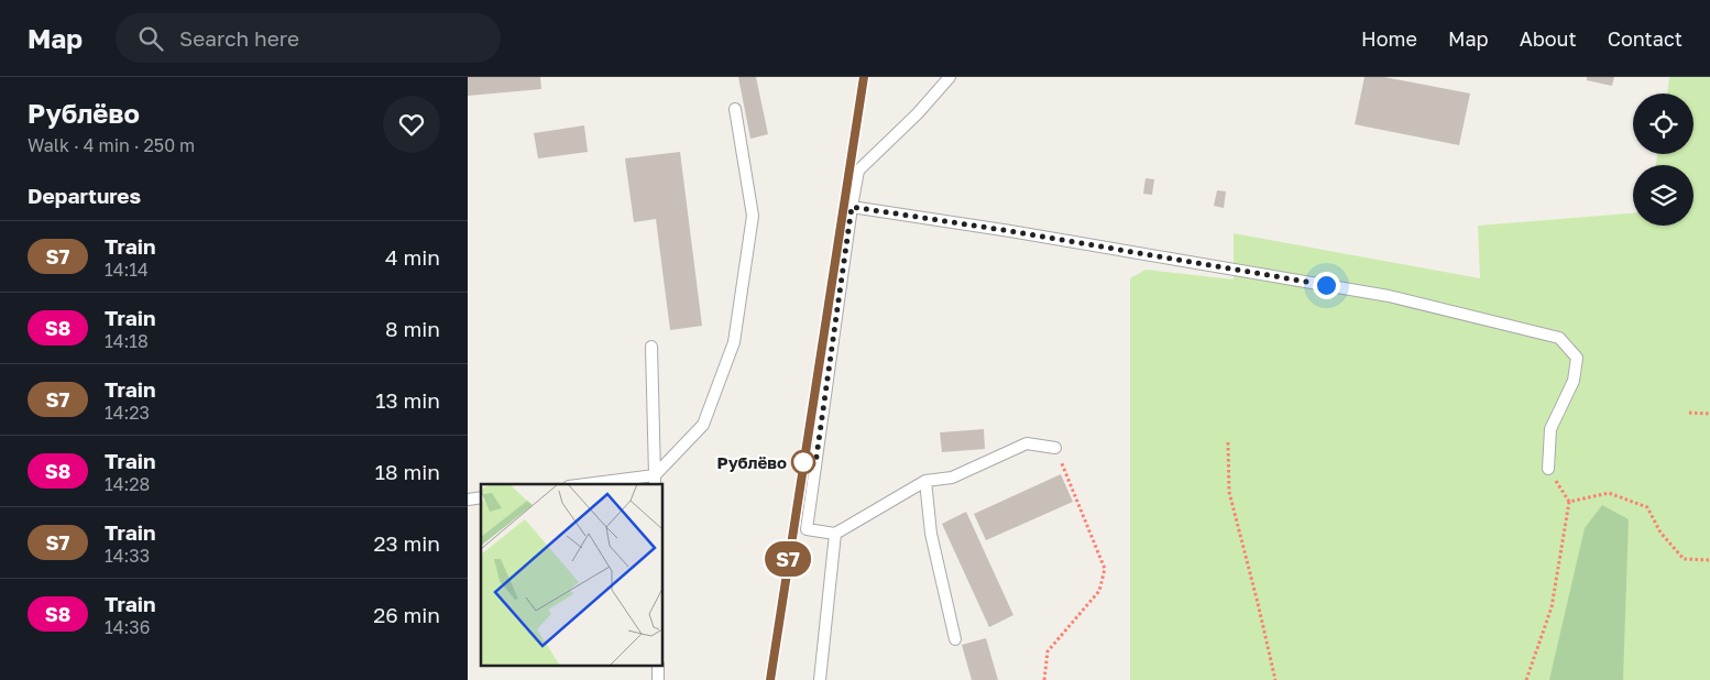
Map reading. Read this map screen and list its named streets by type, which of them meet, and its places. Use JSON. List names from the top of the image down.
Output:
{
  "places": ["Рублёво"],
  "page": {
    "header": "Map",
    "search": "Search here",
    "nav": [
      "Home",
      "Map",
      "About",
      "Contact"
    ],
    "heading": [
      ["Рублёво", "Walk · 4 min · 250 m"],
      "Departures"
    ],
    "on_map": "S7",
    "list": [
      {
        "mark": "S7",
        "name": "Train",
        "note": "14:14",
        "value": "4 min"
      },
      {
        "mark": "S8",
        "name": "Train",
        "note": "14:18",
        "value": "8 min"
      },
      {
        "mark": "S7",
        "name": "Train",
        "note": "14:23",
        "value": "13 min"
      },
      {
        "mark": "S8",
        "name": "Train",
        "note": "14:28",
        "value": "18 min"
      },
      {
        "mark": "S7",
        "name": "Train",
        "note": "14:33",
        "value": "23 min"
      },
      {
        "mark": "S8",
        "name": "Train",
        "note": "14:36",
        "value": "26 min"
      }
    ]
  }
}
